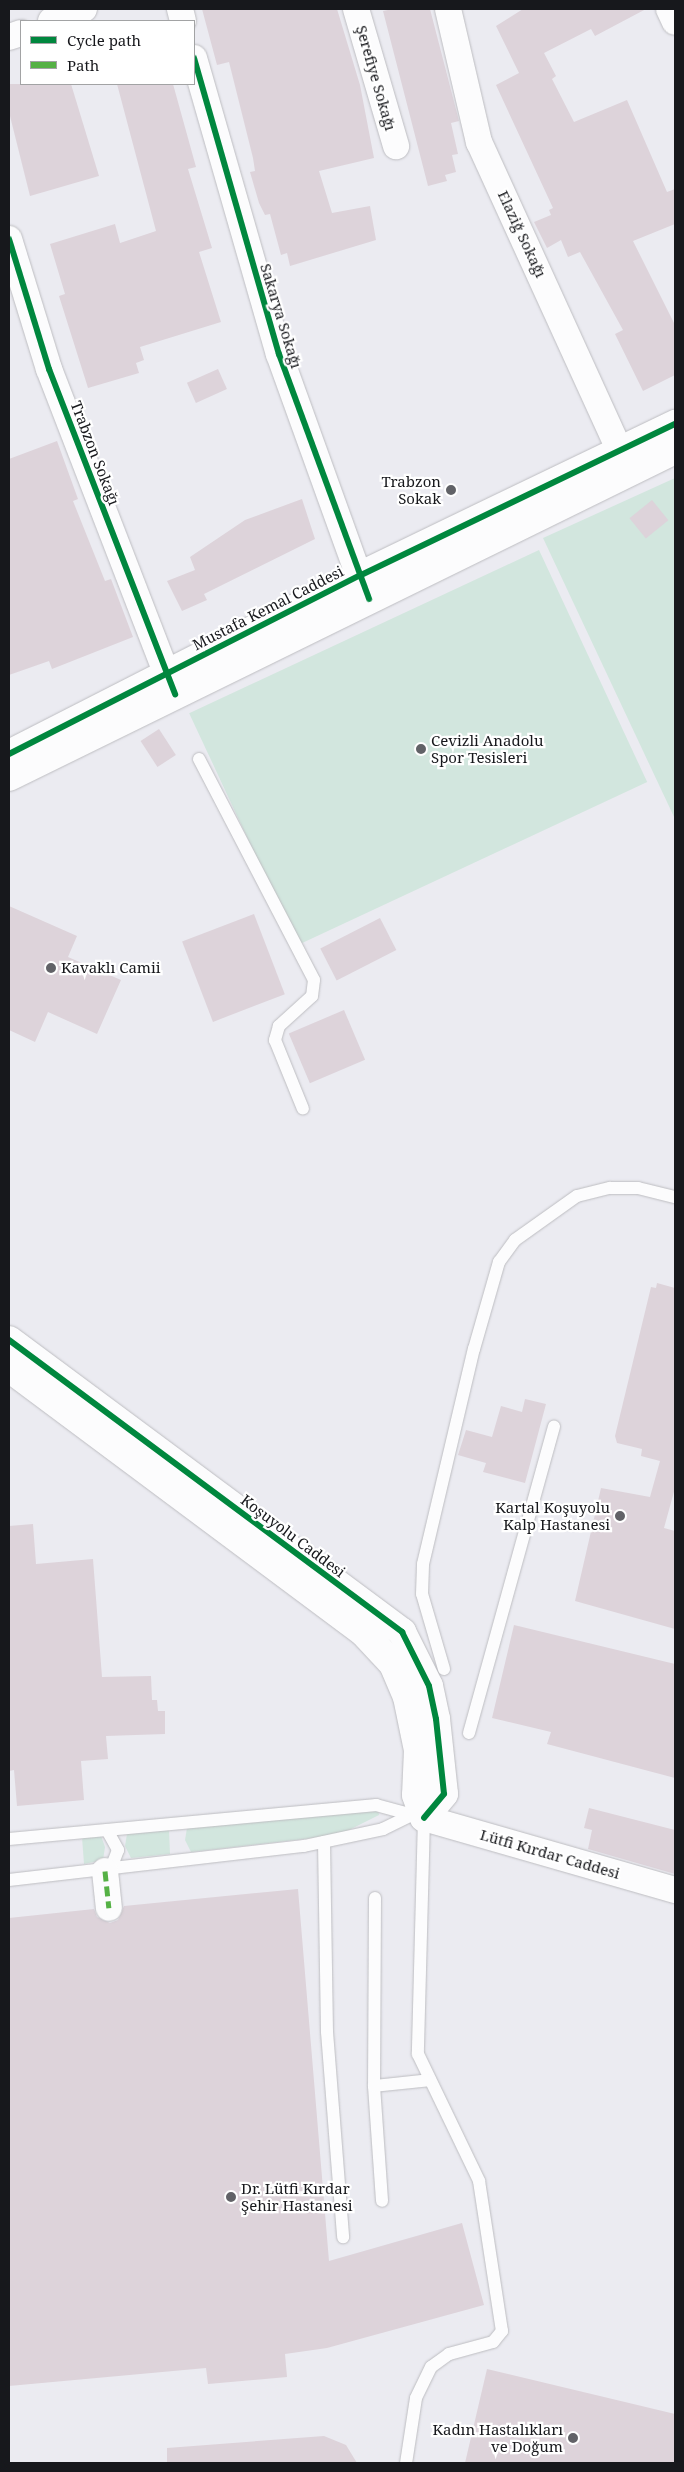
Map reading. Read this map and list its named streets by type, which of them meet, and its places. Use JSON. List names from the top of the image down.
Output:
{
  "streets": {
    "street": [
      "Şerefiye Sokağı",
      "Elaziğ Sokağı",
      "Sakarya Sokağı",
      "Trabzon Sokağı",
      "Mustafa Kemal Caddesi",
      "Koşuyolu Caddesi",
      "Lütfi Kırdar Caddesi"
    ]
  },
  "crossings": [
    ["Elaziğ Sokağı", "Mustafa Kemal Caddesi"],
    ["Sakarya Sokağı", "Mustafa Kemal Caddesi"],
    ["Trabzon Sokağı", "Mustafa Kemal Caddesi"],
    ["Koşuyolu Caddesi", "Lütfi Kırdar Caddesi"]
  ],
  "places": [
    "Trabzon Sokak",
    "Cevizli Anadolu Spor Tesisleri",
    "Kavaklı Camii",
    "Kartal Koşuyolu Kalp Hastanesi",
    "Dr. Lütfi Kırdar Şehir Hastanesi",
    "Kadın Hastalıkları ve Doğum"
  ],
  "legend": ["Cycle path", "Path"]
}
